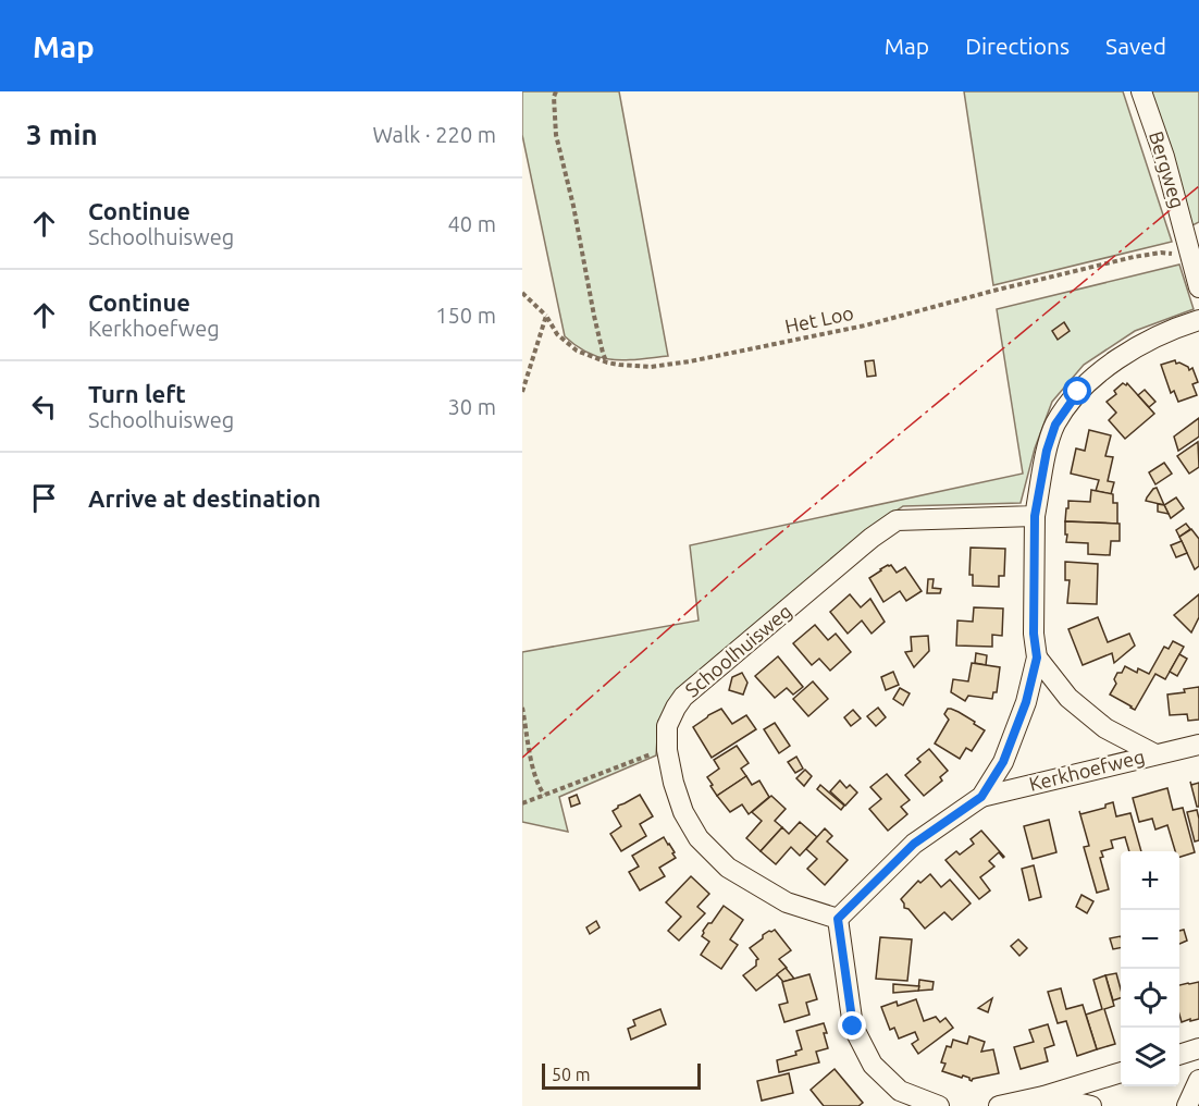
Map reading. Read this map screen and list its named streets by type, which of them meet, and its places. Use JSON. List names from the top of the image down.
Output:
{
  "streets": {
    "street": ["Bergweg", "Schoolhuisweg", "Kerkhoefweg"],
    "path": ["Het Loo"]
  },
  "crossings": [
    ["Bergweg", "Het Loo"],
    ["Schoolhuisweg", "Kerkhoefweg"]
  ],
  "scale_bar": "50 m",
  "page": {
    "header": "Map",
    "nav": ["Map", "Directions", "Saved"],
    "heading": ["3 min", "Walk · 220 m"],
    "list": [
      ["Continue", "Schoolhuisweg", "40 m"],
      ["Continue", "Kerkhoefweg", "150 m"],
      ["Turn left", "Schoolhuisweg", "30 m"],
      "Arrive at destination"
    ],
    "map_buttons": ["+", "−"],
    "scale": "50 m"
  }
}
